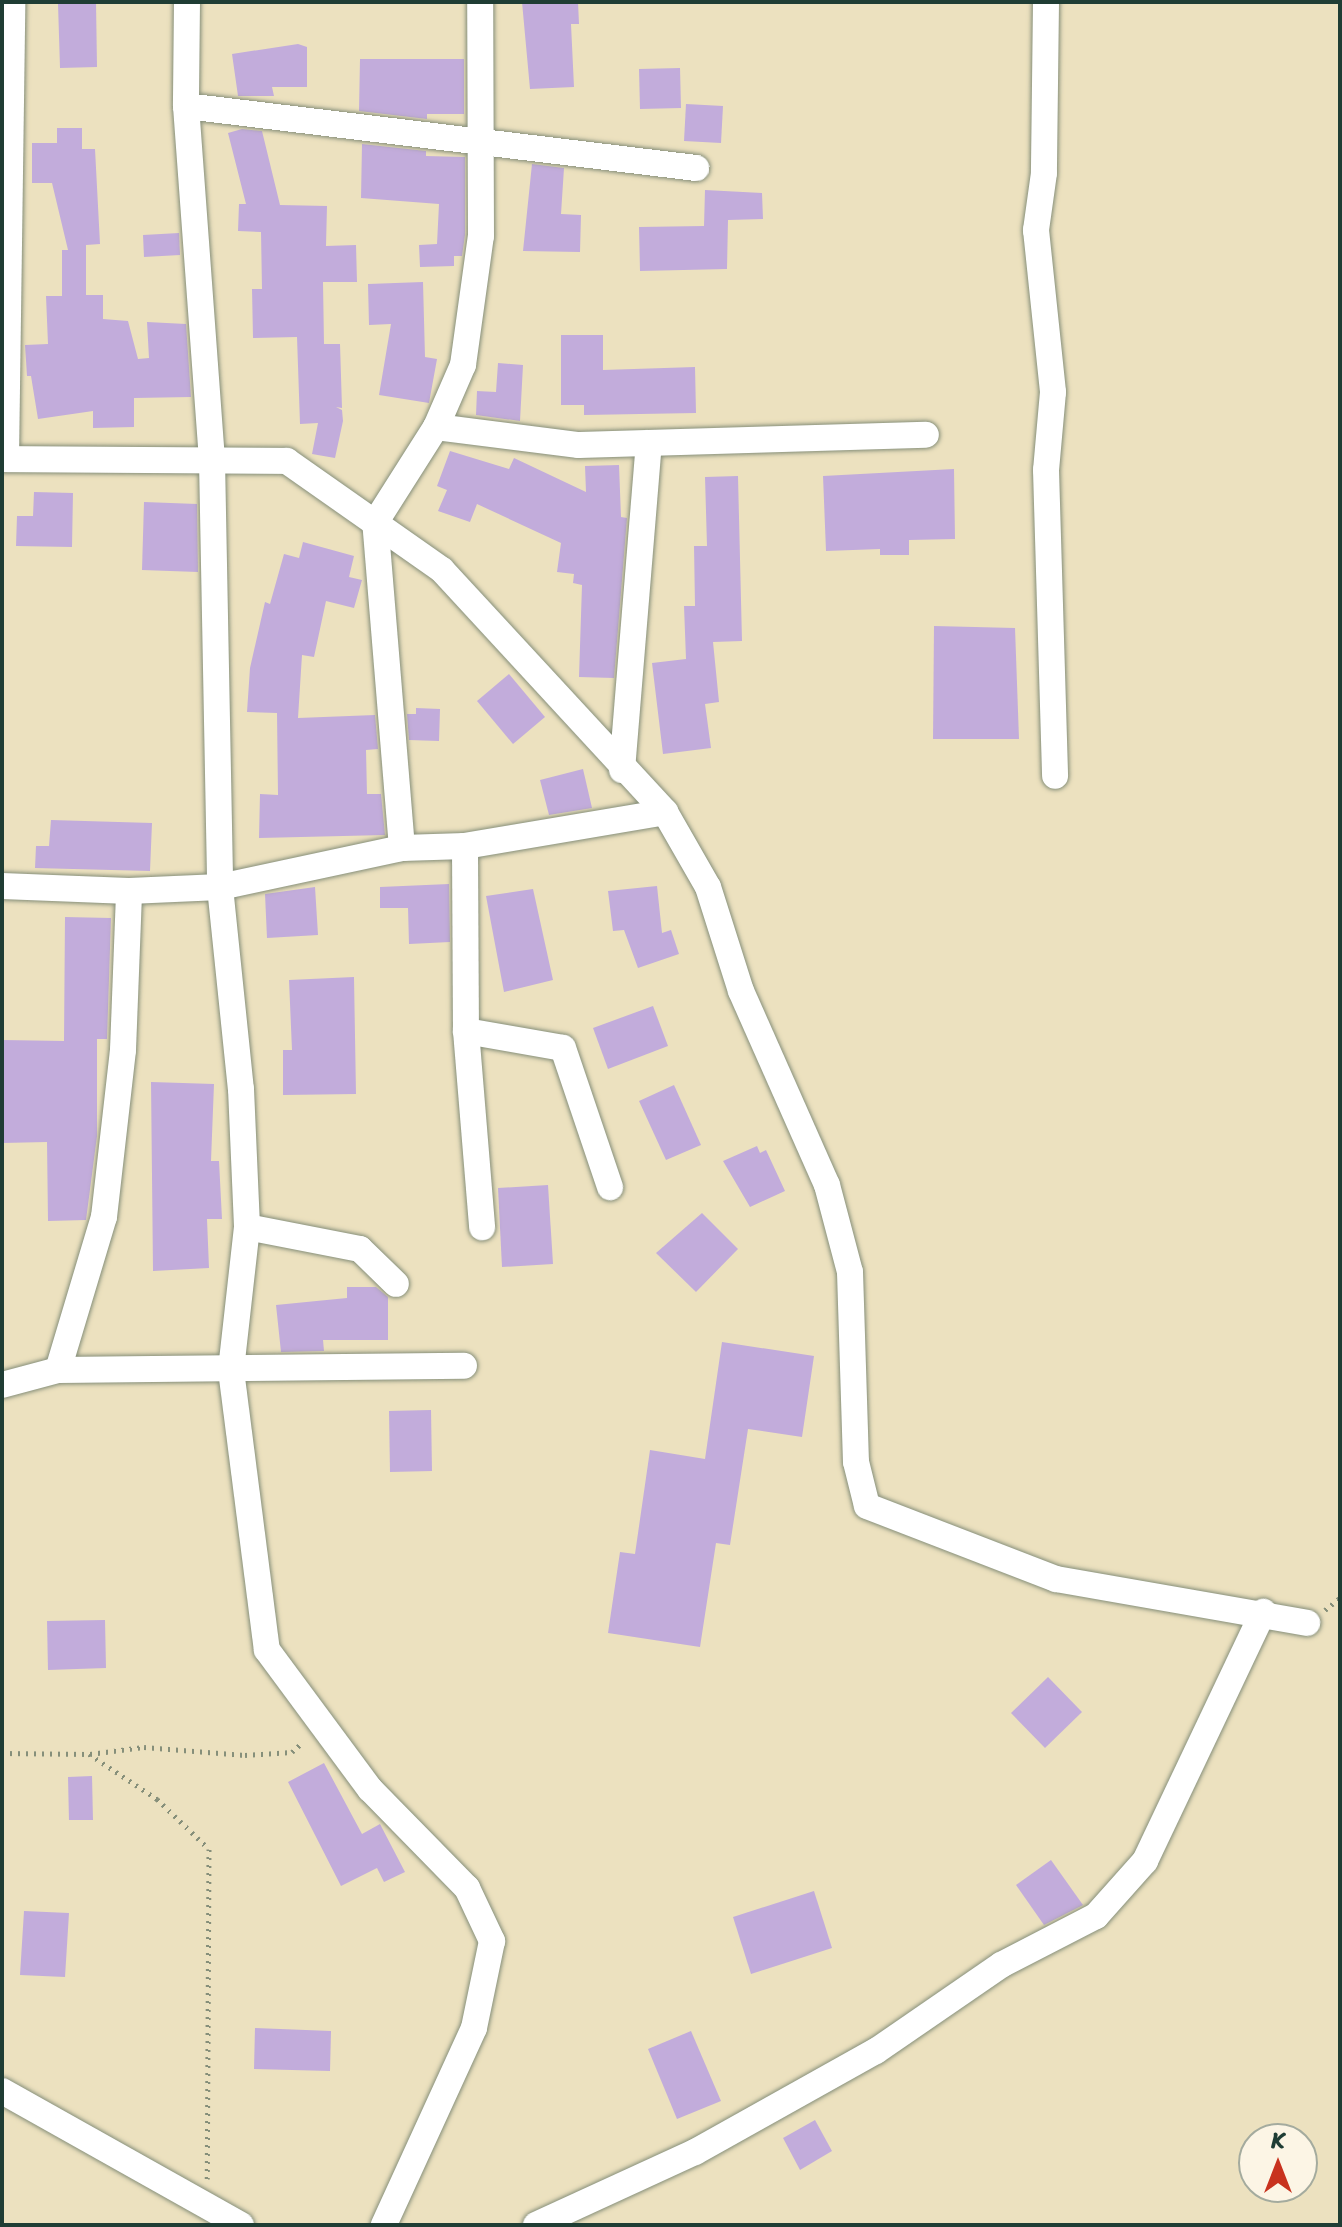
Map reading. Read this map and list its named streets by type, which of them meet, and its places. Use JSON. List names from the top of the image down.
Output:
{
  "north": "top"
}
